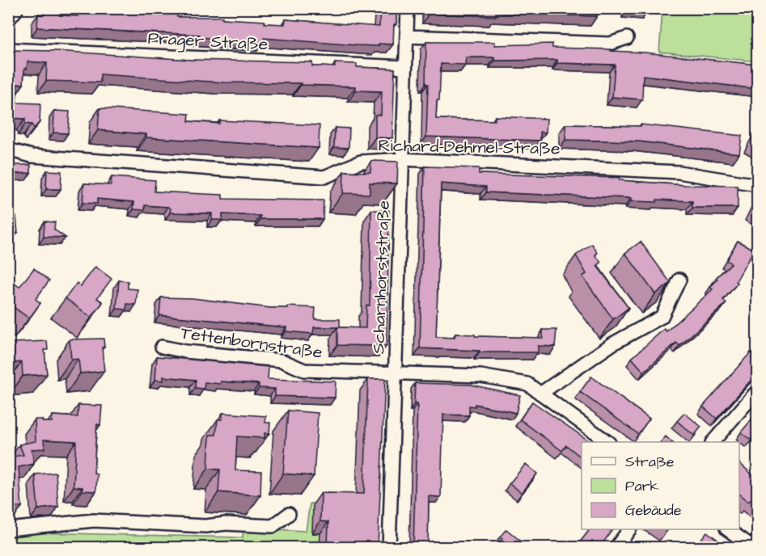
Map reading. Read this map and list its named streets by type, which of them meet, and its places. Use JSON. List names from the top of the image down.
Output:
{
  "streets": {
    "street": [
      "Prager Straße",
      "Richard-Dehmel-Straße",
      "Scharnhorststraße",
      "Tettenbornstraße"
    ]
  },
  "crossings": [
    ["Prager Straße", "Scharnhorststraße"],
    ["Richard-Dehmel-Straße", "Scharnhorststraße"],
    ["Scharnhorststraße", "Tettenbornstraße"]
  ],
  "legend": ["Straße", "Park", "Gebäude"]
}
